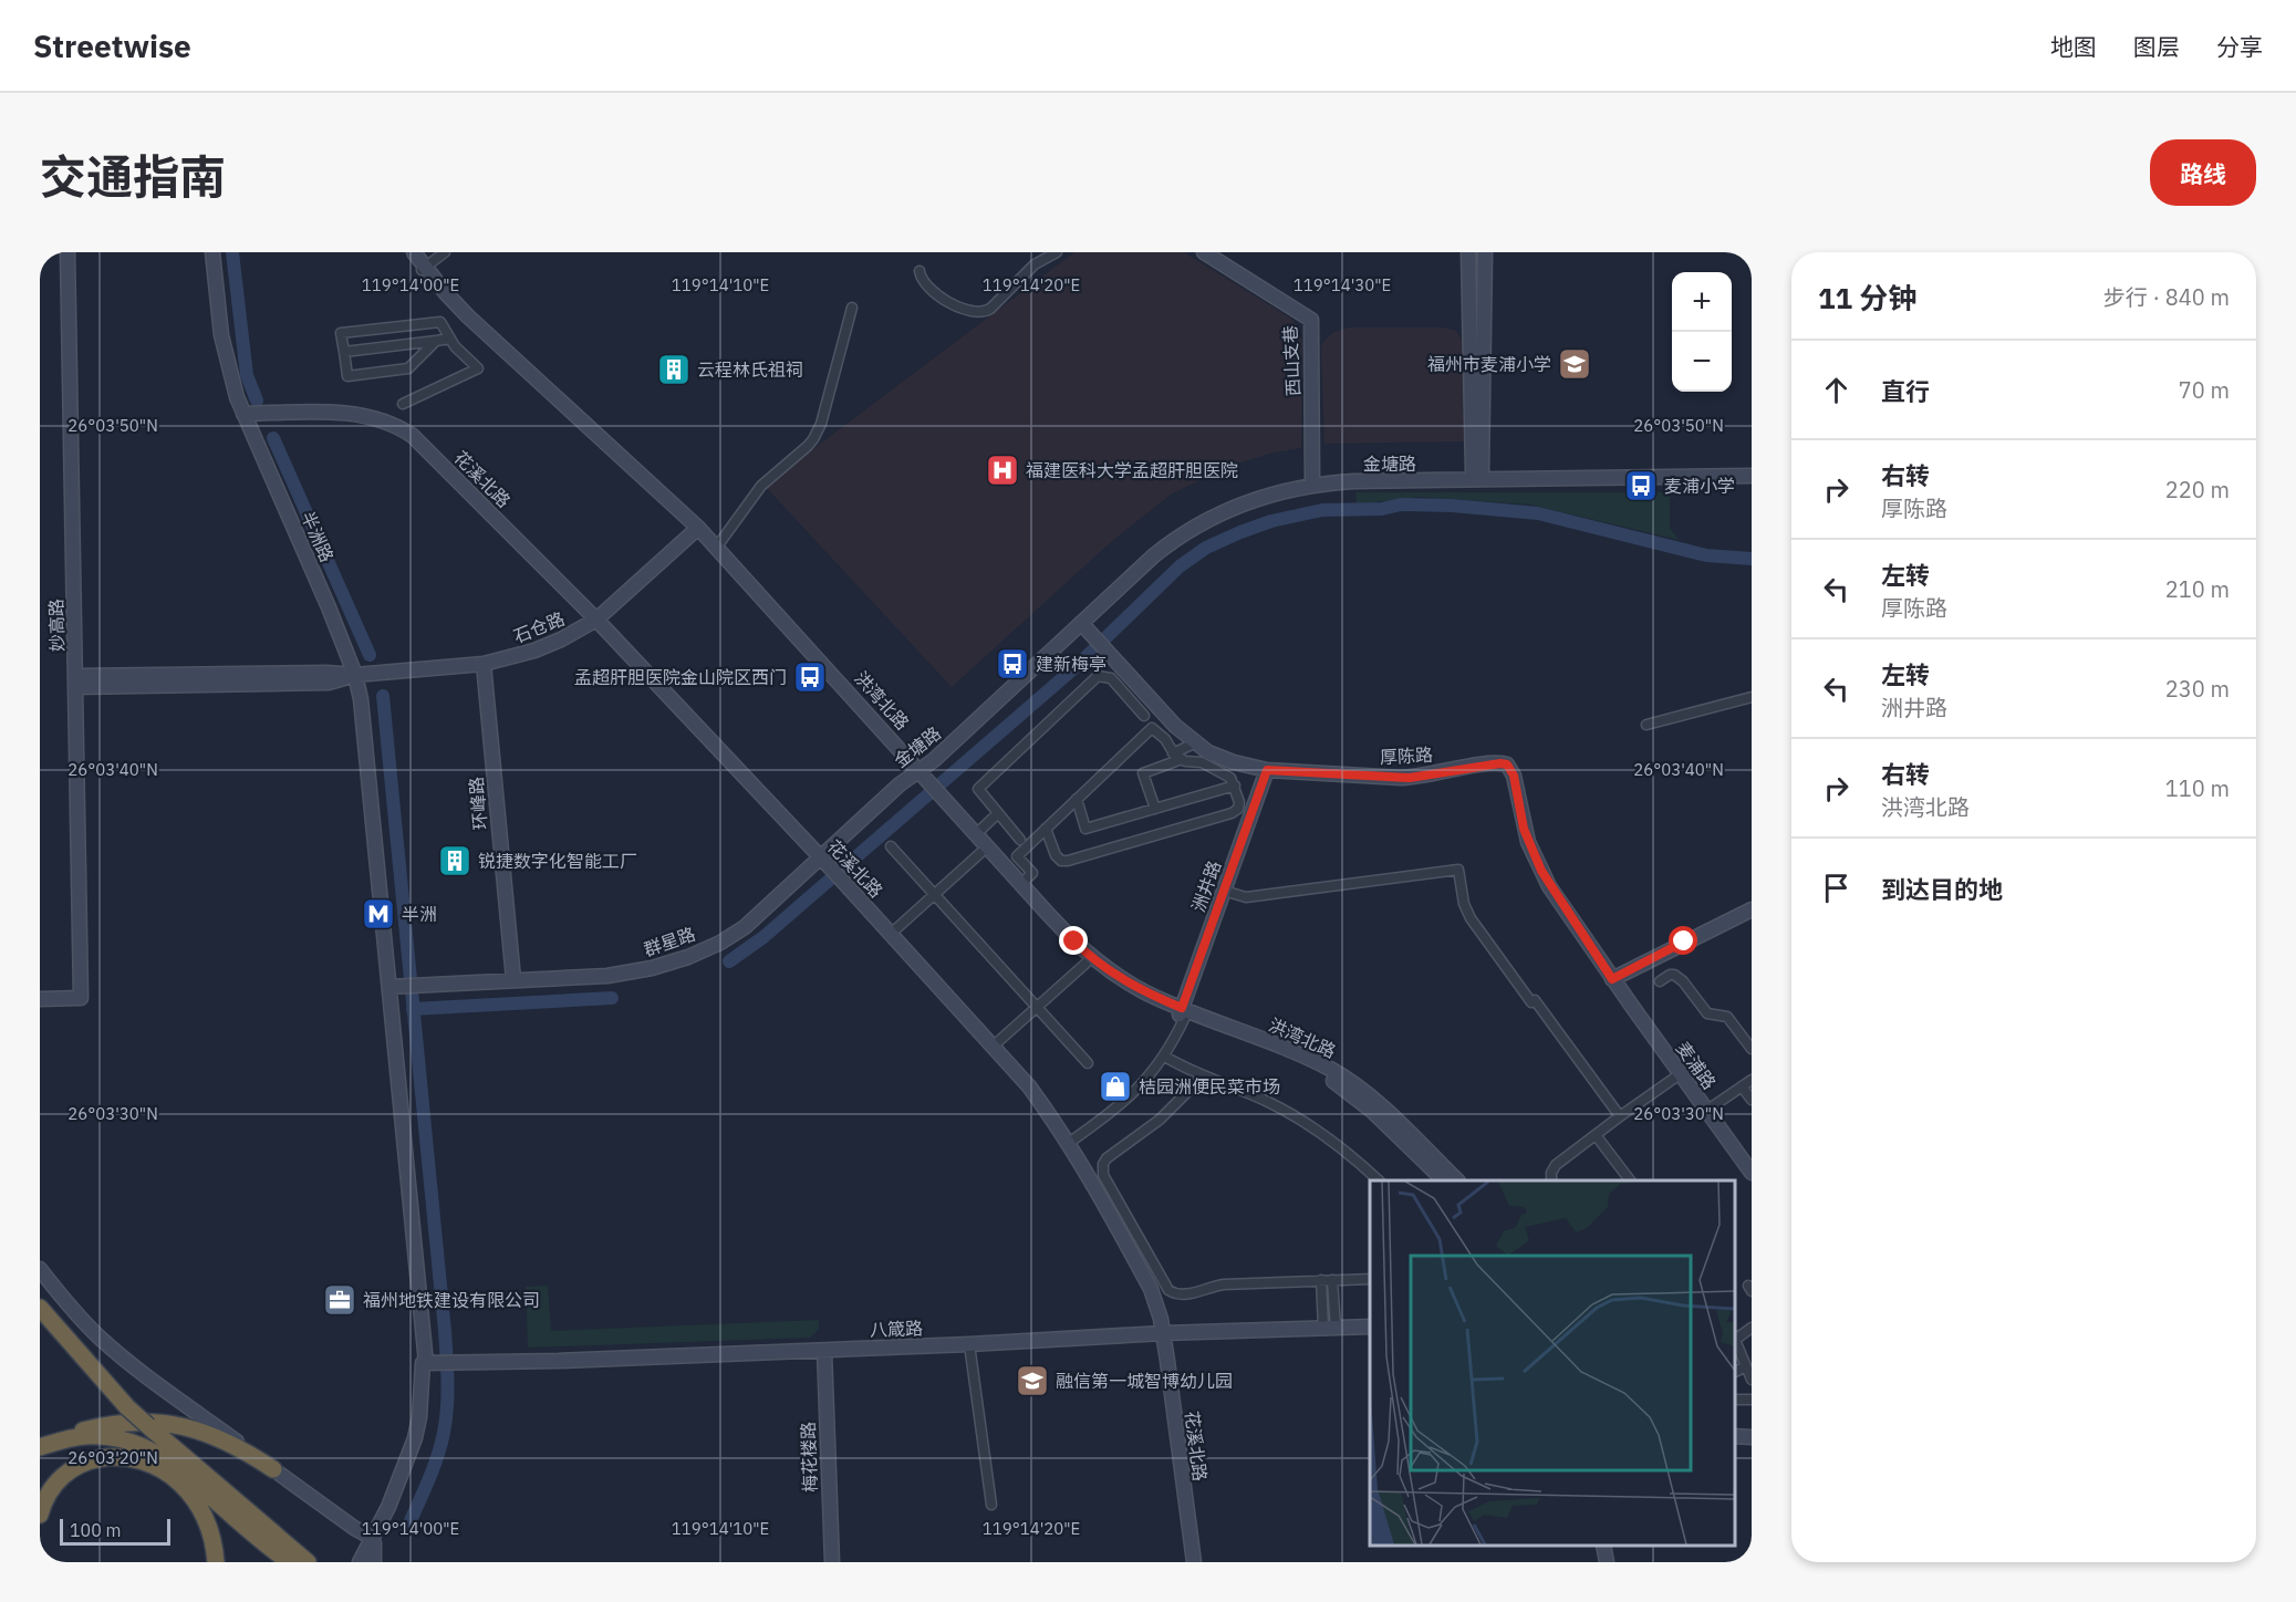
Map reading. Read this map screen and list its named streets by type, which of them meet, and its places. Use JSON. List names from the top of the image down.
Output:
{
  "streets": {
    "street": [
      "西山支巷",
      "金塘路",
      "花溪北路",
      "半洲路",
      "妙高路",
      "石仓路",
      "洪湾北路",
      "厚陈路",
      "环峰路",
      "洲井路",
      "群星路",
      "麦浦路",
      "八箴路",
      "梅花楼路"
    ]
  },
  "crossings": [
    ["西山支巷", "金塘路"],
    ["金塘路", "洪湾北路"],
    ["金塘路", "厚陈路"],
    ["金塘路", "群星路"],
    ["花溪北路", "半洲路"],
    ["花溪北路", "石仓路"],
    ["花溪北路", "群星路"],
    ["花溪北路", "八箴路"],
    ["半洲路", "石仓路"],
    ["半洲路", "群星路"],
    ["半洲路", "八箴路"],
    ["妙高路", "石仓路"],
    ["石仓路", "洪湾北路"],
    ["石仓路", "环峰路"],
    ["洪湾北路", "洲井路"],
    ["厚陈路", "洲井路"],
    ["厚陈路", "麦浦路"],
    ["环峰路", "群星路"],
    ["八箴路", "梅花楼路"]
  ],
  "places": {
    "school or university": ["福州市麦浦小学", "融信第一城智博幼儿园"],
    "building": ["云程林氏祖祠", "锐捷数字化智能工厂"],
    "hospital": ["福建医科大学孟超肝胆医院"],
    "bus stop": ["麦浦小学", "建新梅亭", "孟超肝胆医院金山院区西门"],
    "metro station": ["半洲"],
    "shop": ["桔园洲便民菜市场"],
    "office": ["福州地铁建设有限公司"]
  },
  "scale_bar": "100 m",
  "page": {
    "header": "Streetwise",
    "nav": ["地图", "图层", "分享"],
    "title": "交通指南",
    "buttons": "路线",
    "heading": ["11 分钟", "步行 · 840 m"],
    "map_buttons": ["+", "−"],
    "list": [
      ["直行", "70 m"],
      ["右转", "厚陈路", "220 m"],
      ["左转", "厚陈路", "210 m"],
      ["左转", "洲井路", "230 m"],
      ["右转", "洪湾北路", "110 m"],
      "到达目的地"
    ],
    "scale": "100 m"
  },
  "coordinates": [
    "119°14'00\"E",
    "119°14'10\"E",
    "119°14'20\"E",
    "119°14'30\"E",
    "26°03'50\"N",
    "26°03'40\"N",
    "26°03'30\"N",
    "26°03'20\"N"
  ]
}
